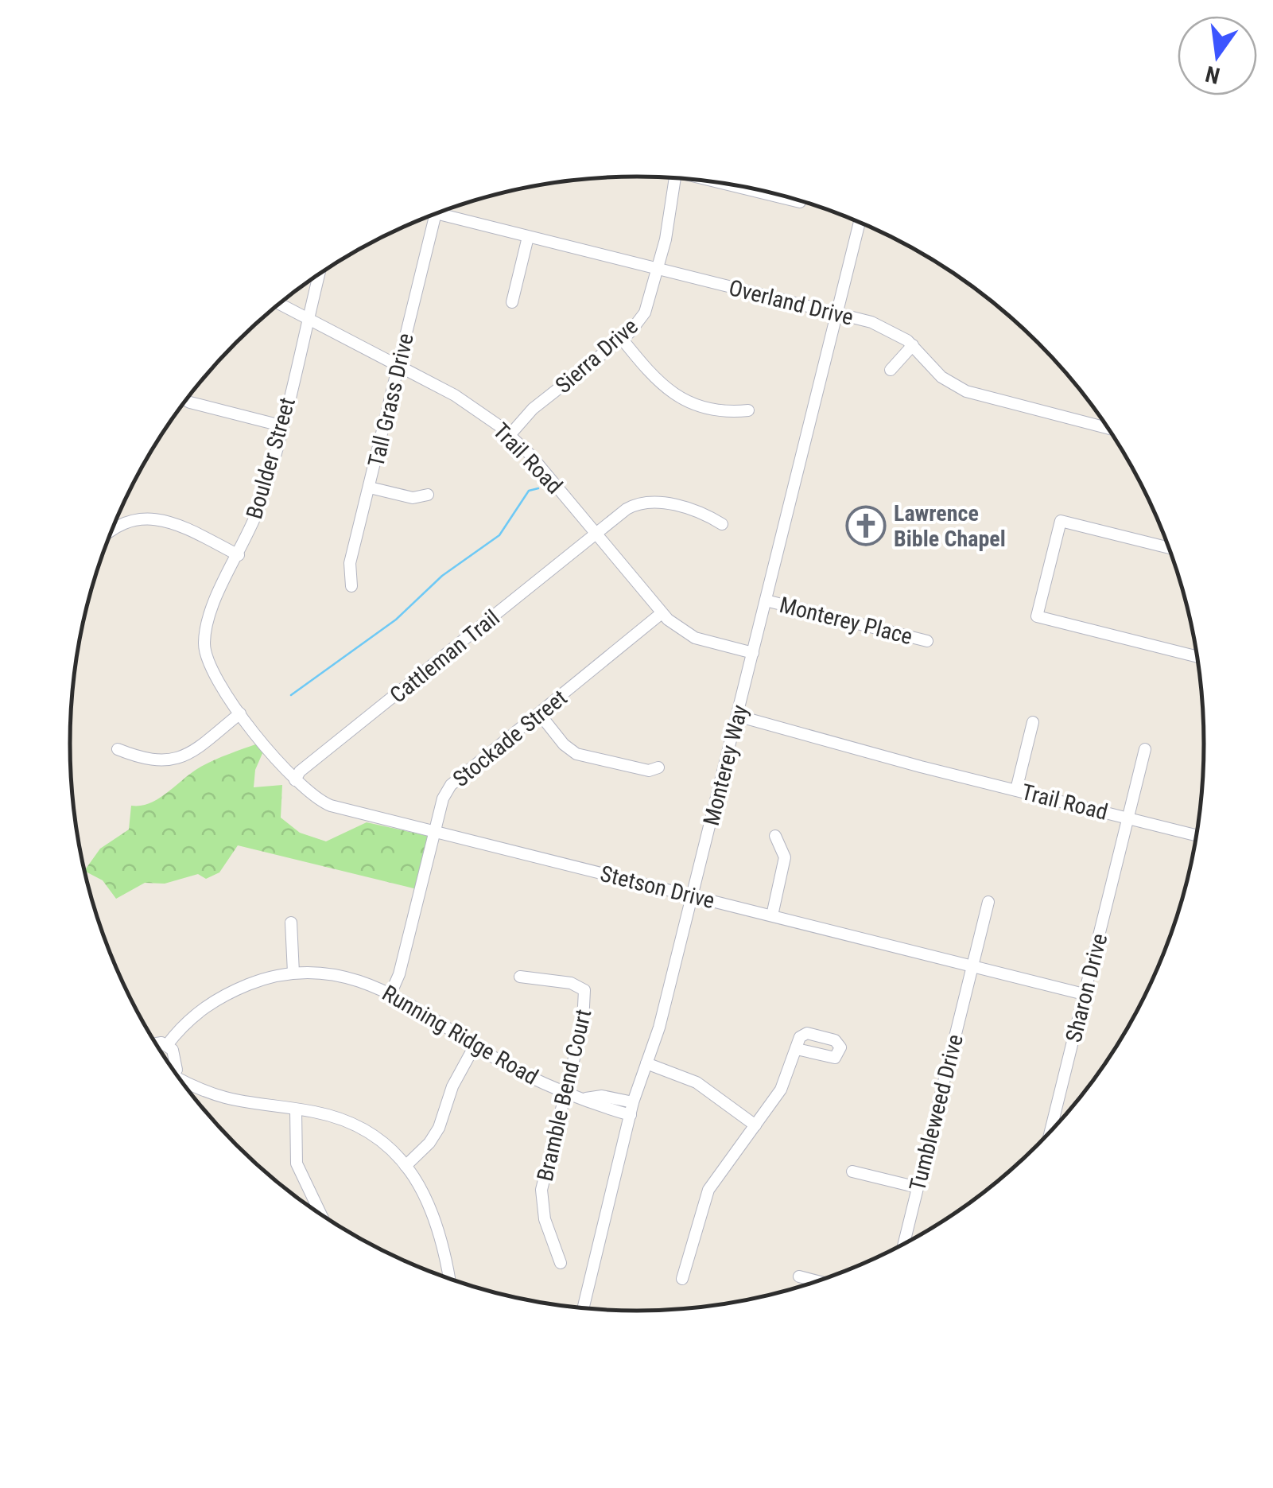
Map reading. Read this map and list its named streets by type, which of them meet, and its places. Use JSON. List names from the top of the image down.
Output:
{
  "streets": {
    "street": [
      "Overland Drive",
      "Sierra Drive",
      "Tall Grass Drive",
      "Boulder Street",
      "Trail Road",
      "Monterey Place",
      "Cattleman Trail",
      "Stockade Street",
      "Monterey Way",
      "Stetson Drive",
      "Sharon Drive",
      "Running Ridge Road",
      "Bramble Bend Court",
      "Tumbleweed Drive"
    ]
  },
  "crossings": [
    ["Overland Drive", "Sierra Drive"],
    ["Overland Drive", "Monterey Way"],
    ["Sierra Drive", "Trail Road"],
    ["Tall Grass Drive", "Trail Road"],
    ["Boulder Street", "Trail Road"],
    ["Boulder Street", "Stetson Drive"],
    ["Trail Road", "Cattleman Trail"],
    ["Trail Road", "Stockade Street"],
    ["Trail Road", "Monterey Way"],
    ["Trail Road", "Sharon Drive"],
    ["Monterey Place", "Monterey Way"],
    ["Cattleman Trail", "Stetson Drive"],
    ["Stockade Street", "Stetson Drive"],
    ["Stockade Street", "Running Ridge Road"],
    ["Monterey Way", "Stetson Drive"],
    ["Monterey Way", "Running Ridge Road"],
    ["Stetson Drive", "Sharon Drive"],
    ["Stetson Drive", "Tumbleweed Drive"],
    ["Running Ridge Road", "Bramble Bend Court"]
  ],
  "places": {
    "church": ["Lawrence Bible Chapel"]
  },
  "north": "bottom"
}
